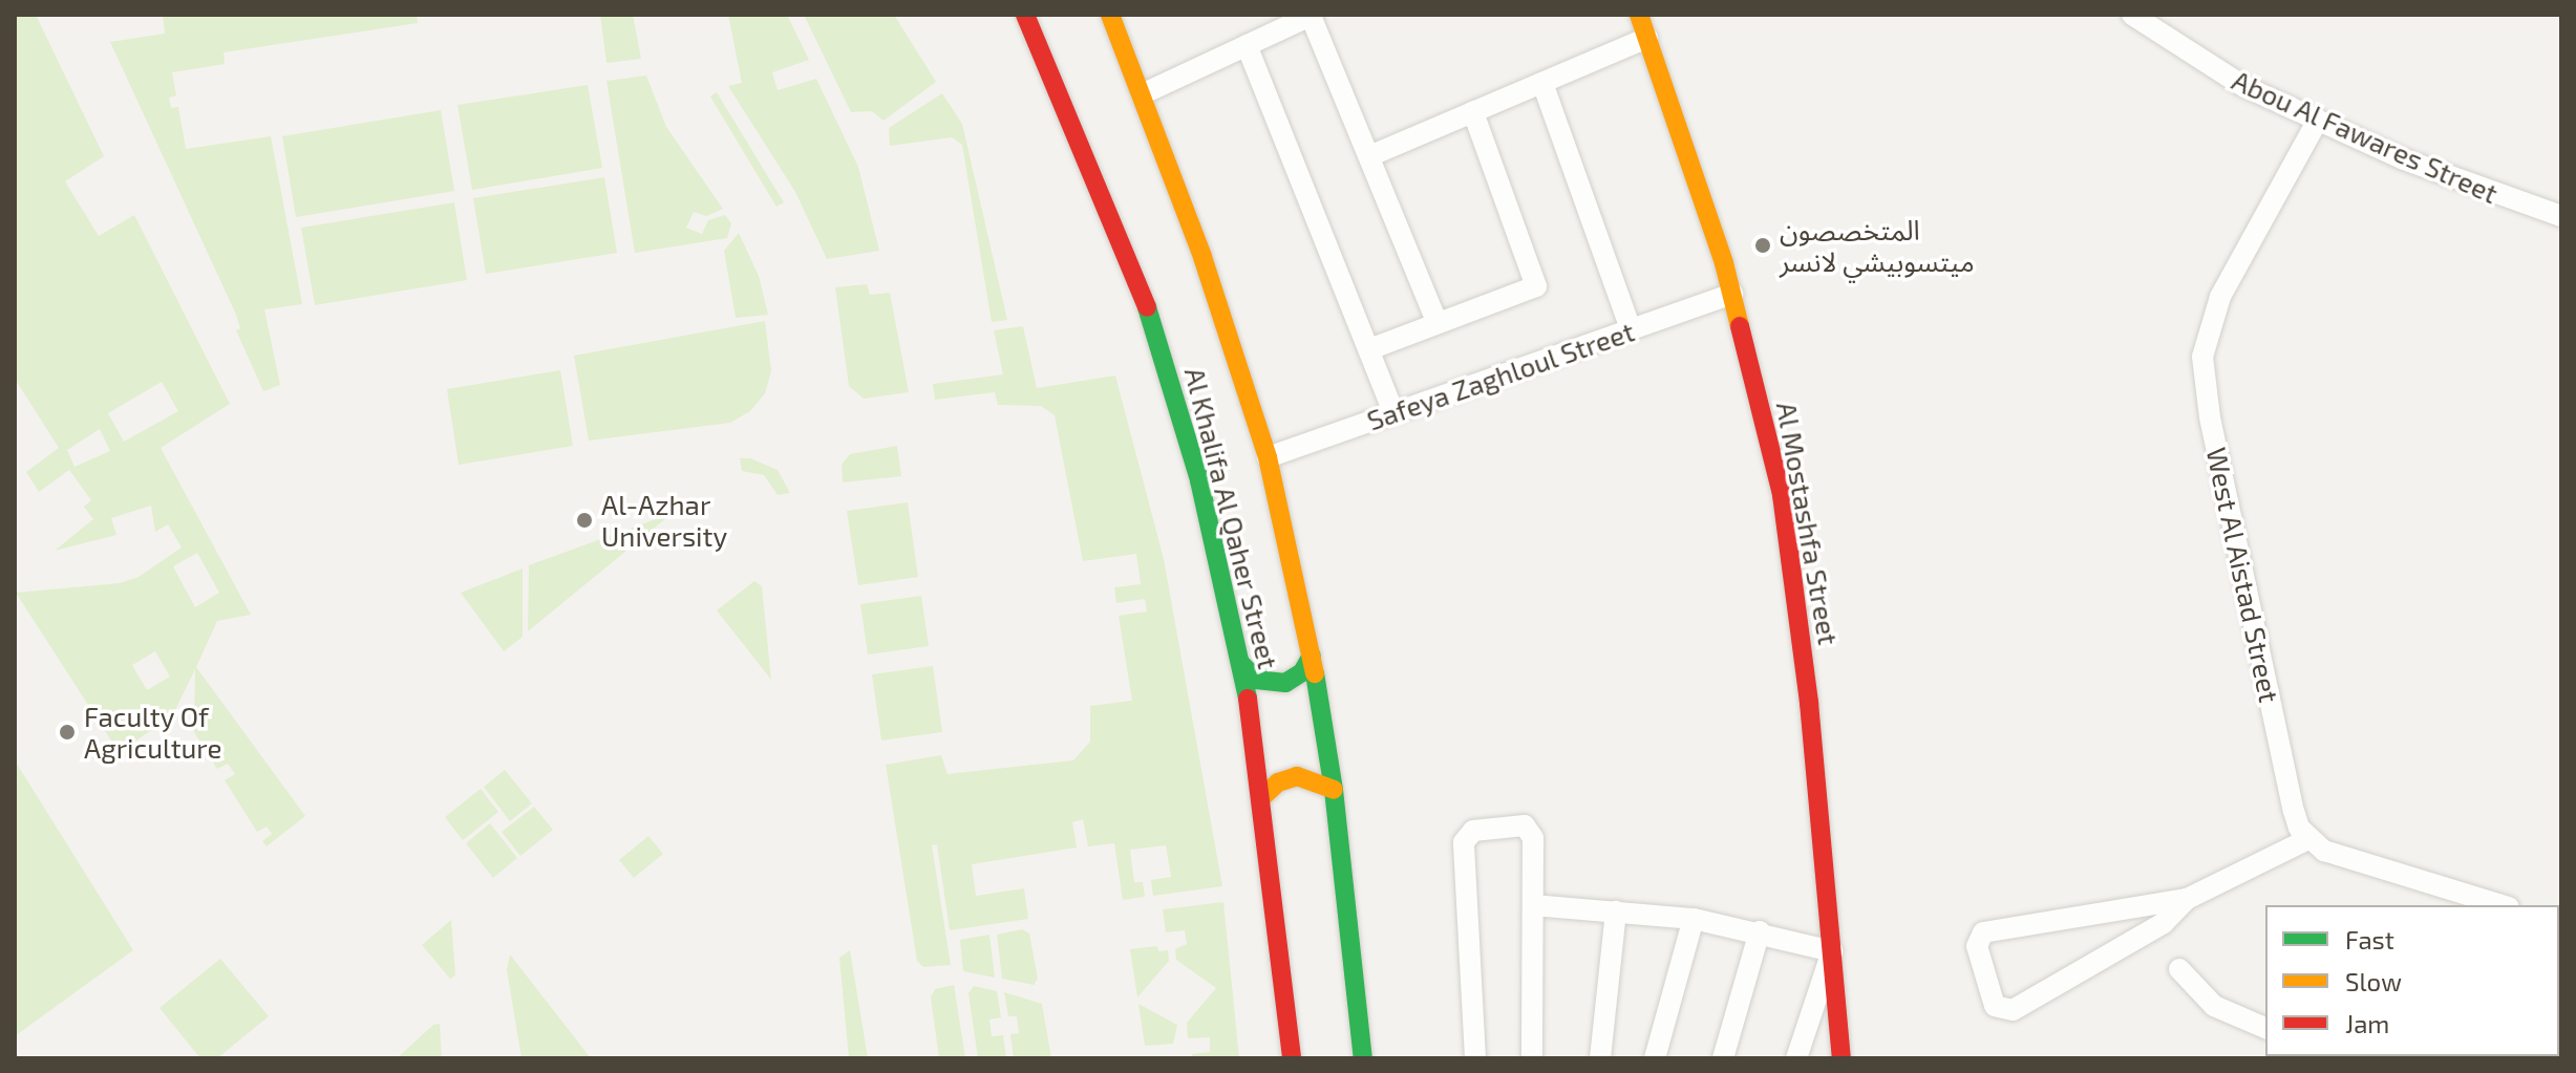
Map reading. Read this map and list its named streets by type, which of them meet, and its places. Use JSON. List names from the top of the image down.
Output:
{
  "streets": {
    "main road": ["Al Khalifa Al Qaher Street", "Al Mostashfa Street"],
    "street": ["Abou Al Fawares Street", "Safeya Zaghloul Street", "West Al Aistad Street"]
  },
  "crossings": [
    ["Abou Al Fawares Street", "West Al Aistad Street"],
    ["Safeya Zaghloul Street", "Al Khalifa Al Qaher Street"],
    ["Safeya Zaghloul Street", "Al Mostashfa Street"]
  ],
  "places": ["المتخصصون ميتسوبيشي لانسر", "Al-Azhar University", "Faculty Of Agriculture"],
  "legend": ["Fast", "Slow", "Jam"]
}
